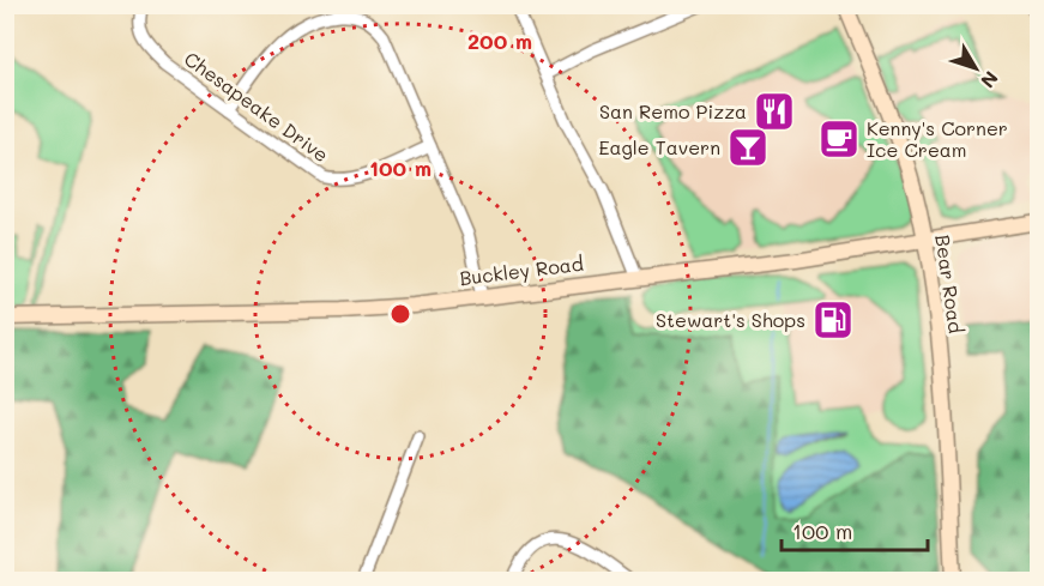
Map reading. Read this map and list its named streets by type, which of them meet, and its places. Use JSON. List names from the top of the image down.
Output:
{
  "streets": {
    "street": ["Chesapeake Drive", "Buckley Road", "Bear Road"]
  },
  "crossings": [
    ["Buckley Road", "Bear Road"]
  ],
  "places": {
    "restaurant": ["San Remo Pizza"],
    "cafe": ["Kenny's Corner Ice Cream"],
    "bar": ["Eagle Tavern"],
    "fuel station": ["Stewart's Shops"]
  },
  "scale_bar": "100 m",
  "north": "bottom right",
  "rings": ["200 m", "100 m"]
}
